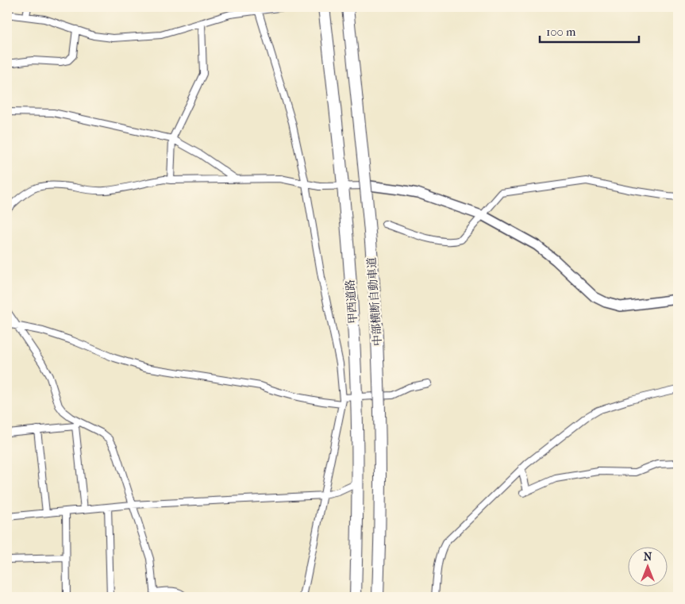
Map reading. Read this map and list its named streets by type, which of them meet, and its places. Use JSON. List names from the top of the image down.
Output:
{
  "streets": {
    "highway": ["甲西道路", "中部横断自動車道"]
  },
  "scale_bar": "100 m",
  "north": "top"
}
